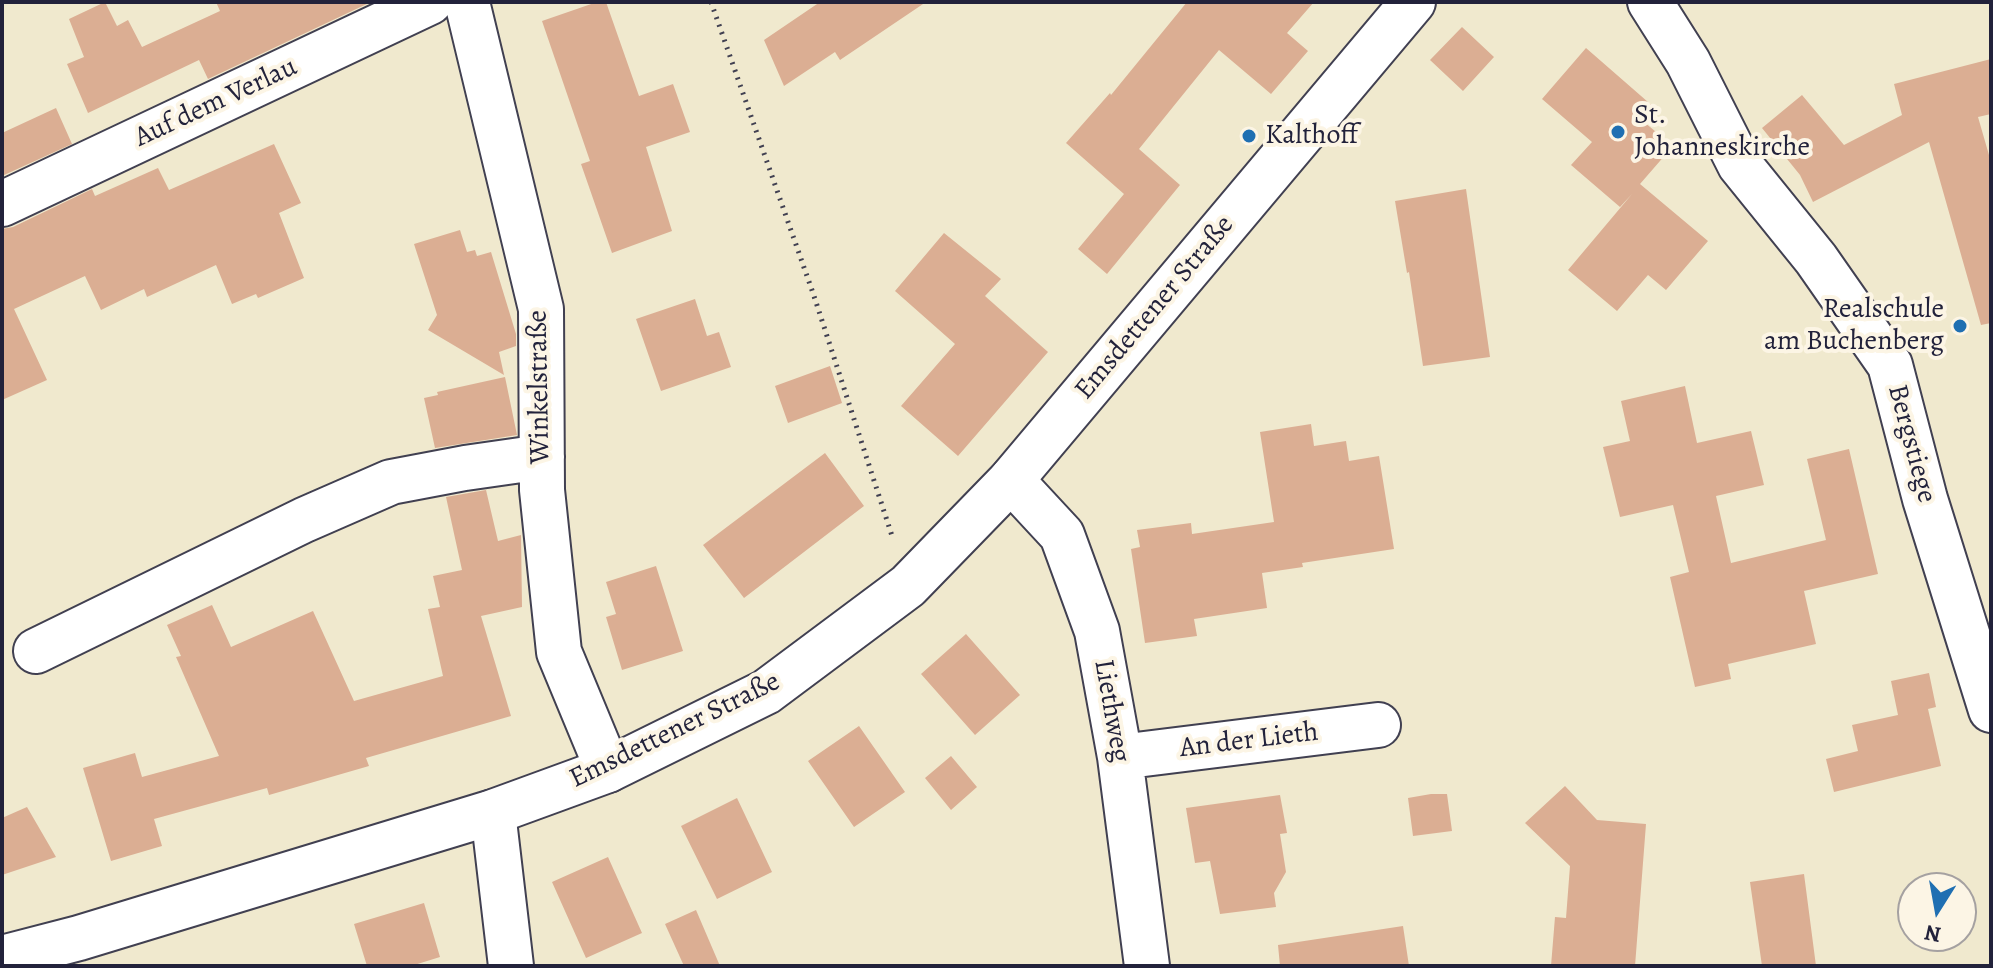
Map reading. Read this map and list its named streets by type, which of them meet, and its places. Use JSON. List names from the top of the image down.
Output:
{
  "streets": {
    "street": [
      "Auf dem Verlau",
      "Emsdettener Straße",
      "Winkelstraße",
      "Bergstiege",
      "Liethweg",
      "An der Lieth"
    ]
  },
  "crossings": [
    ["Emsdettener Straße", "Winkelstraße"],
    ["Emsdettener Straße", "Liethweg"],
    ["Liethweg", "An der Lieth"]
  ],
  "places": ["St. Johanneskirche", "Kalthoff", "Realschule am Buchenberg"],
  "north": "bottom"
}
